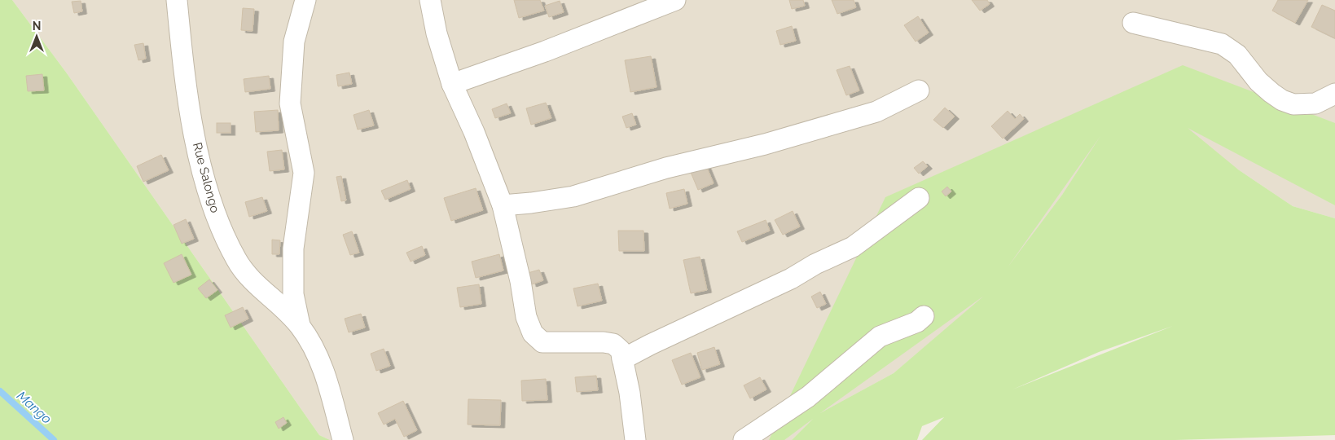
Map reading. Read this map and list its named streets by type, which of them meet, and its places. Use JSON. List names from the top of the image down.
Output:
{
  "streets": {
    "street": ["Rue Salongo"]
  },
  "water": ["Mango"],
  "north": "top"
}
